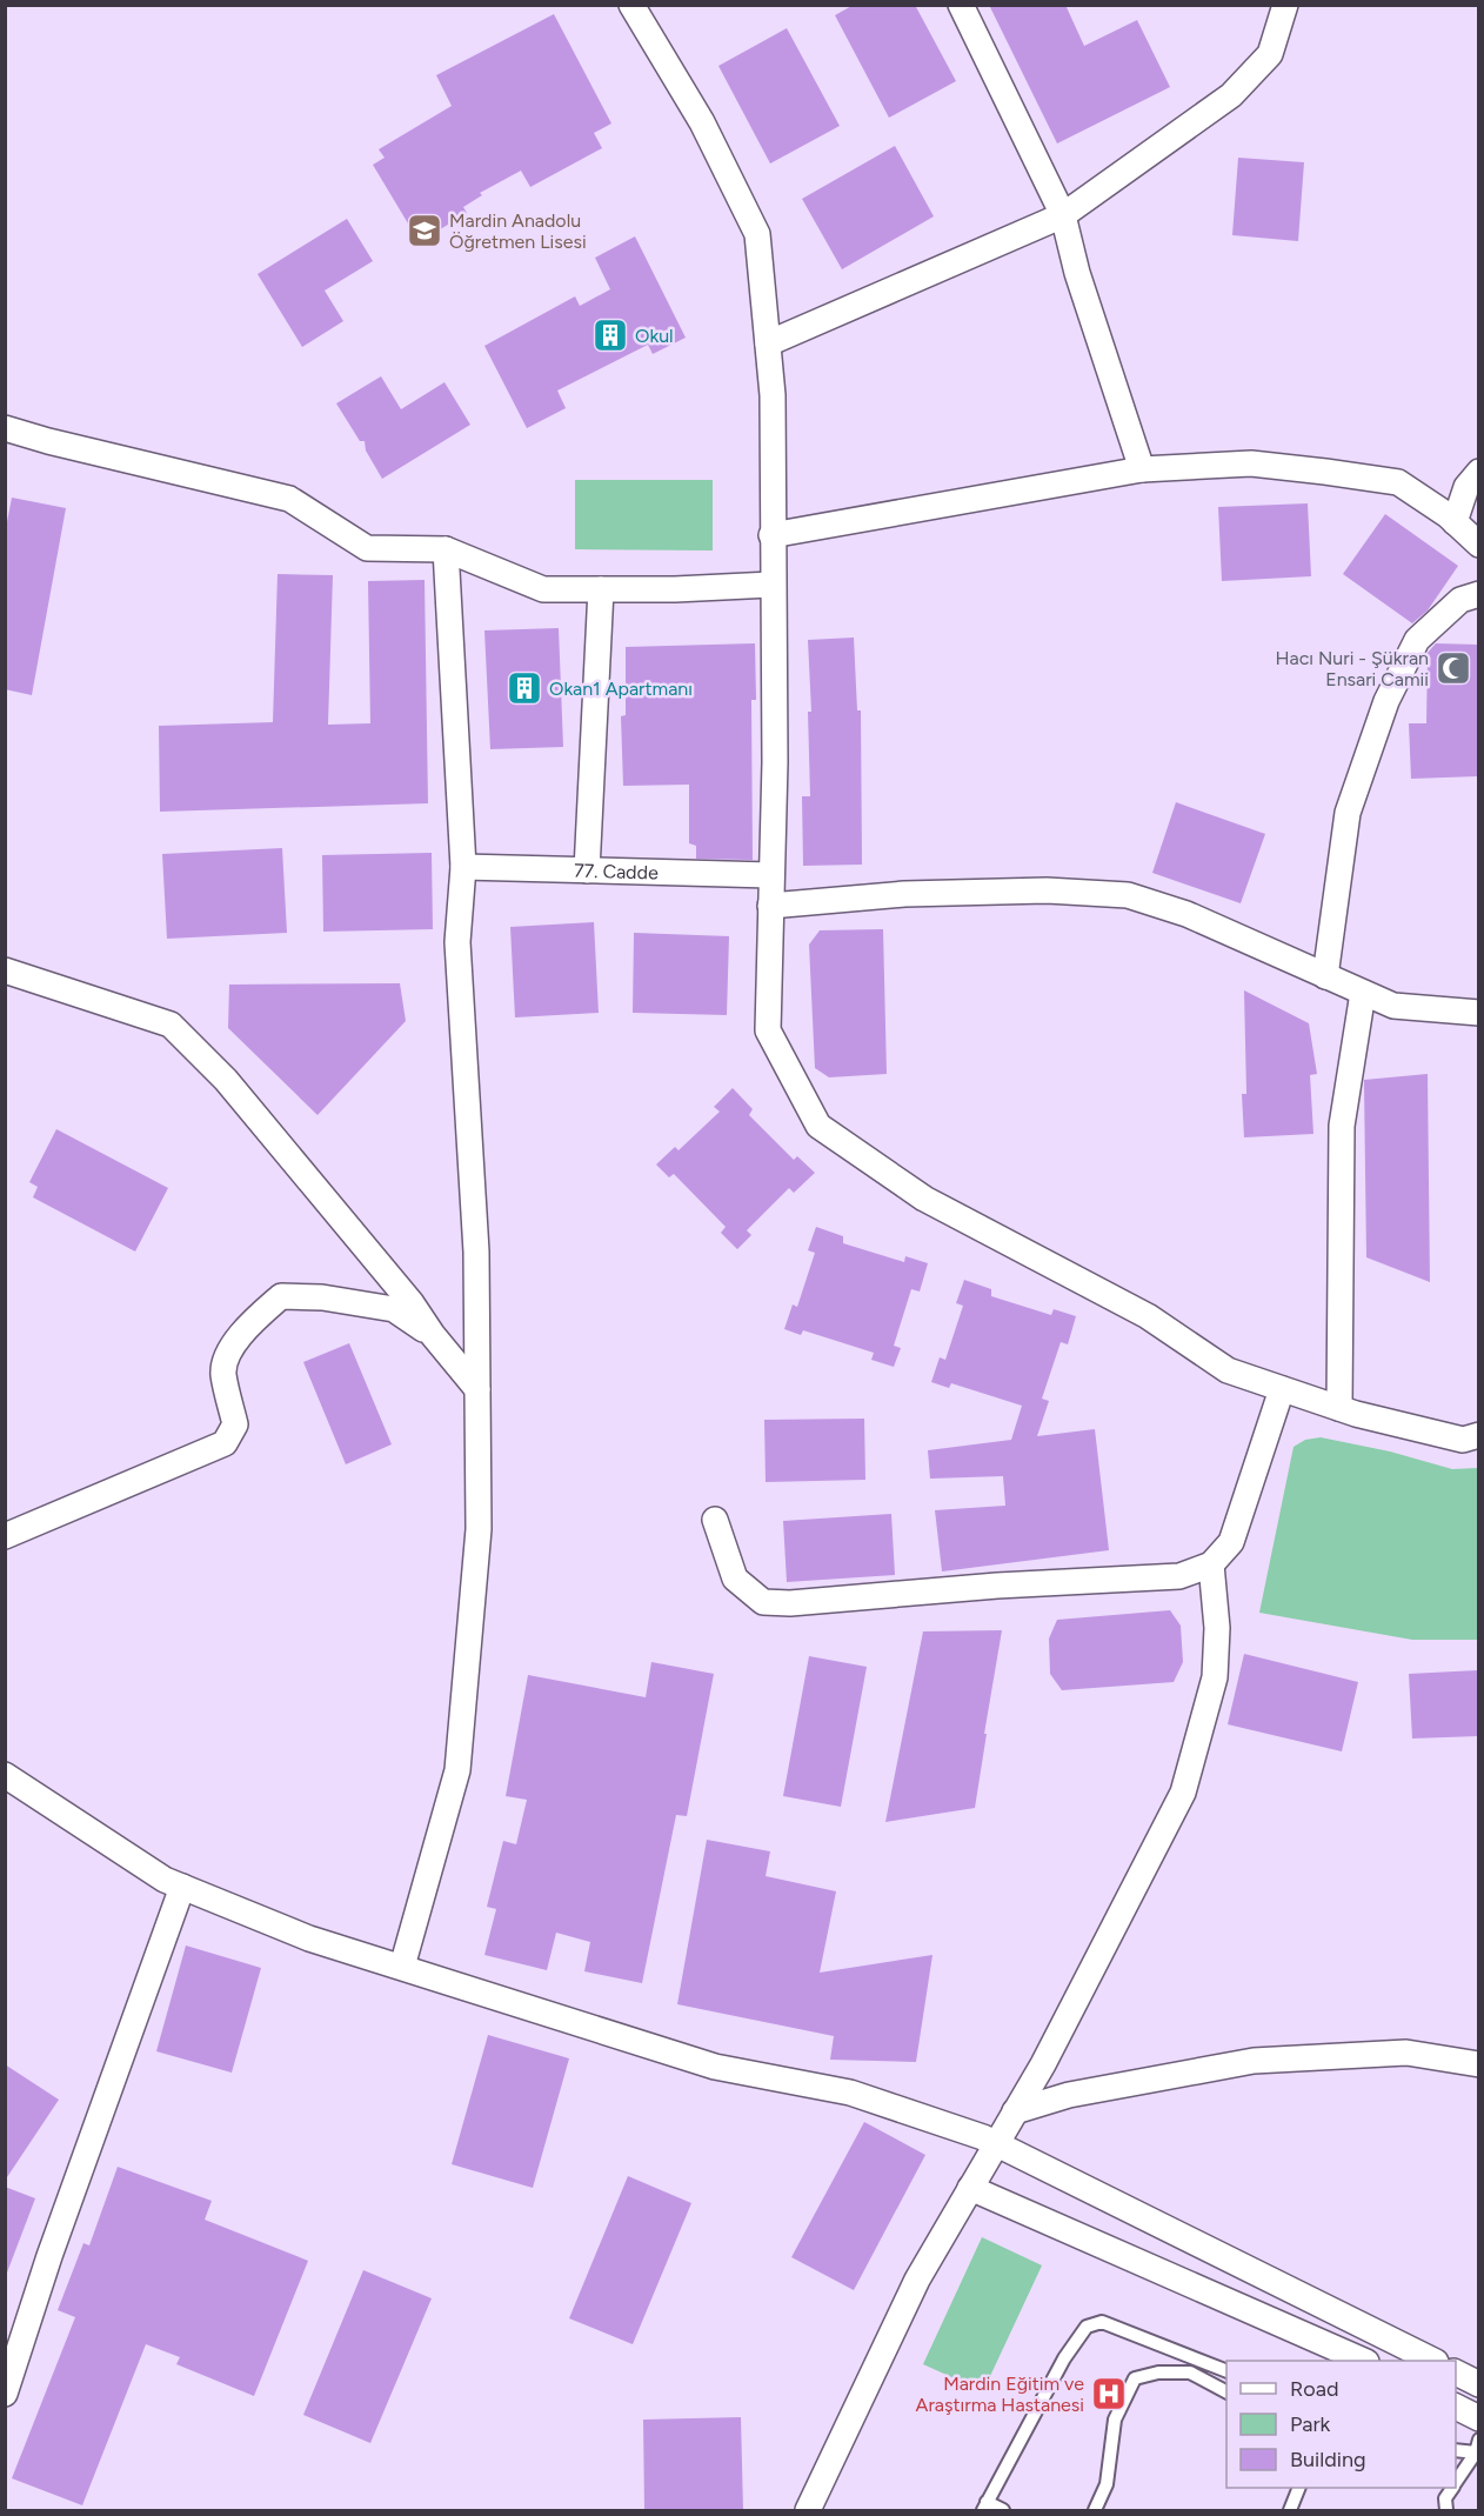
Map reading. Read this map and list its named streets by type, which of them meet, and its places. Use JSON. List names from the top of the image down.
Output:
{
  "streets": {
    "street": ["77. Cadde"]
  },
  "places": {
    "school or university": ["Mardin Anadolu Öğretmen Lisesi"],
    "building": ["Okul", "Okan1 Apartmanı"],
    "mosque": ["Hacı Nuri - Şükran Ensari Camii"],
    "hospital": ["Mardin Eğitim ve Araştırma Hastanesi"]
  },
  "legend": ["Road", "Park", "Building"]
}
